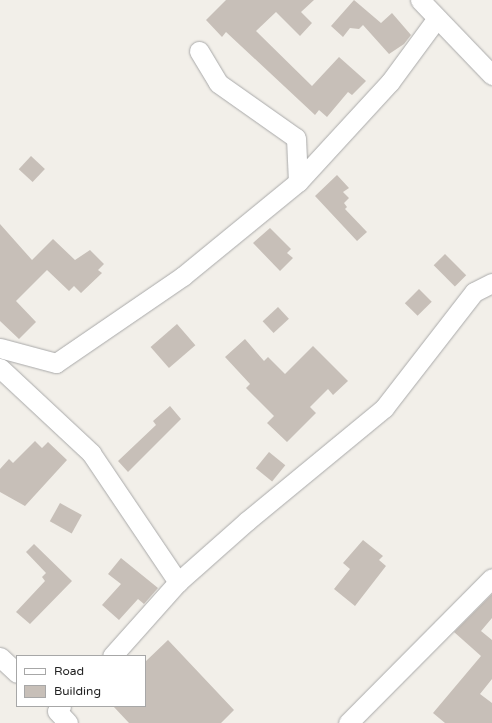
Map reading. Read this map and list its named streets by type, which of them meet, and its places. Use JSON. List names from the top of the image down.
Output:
{
  "legend": ["Road", "Building"]
}
